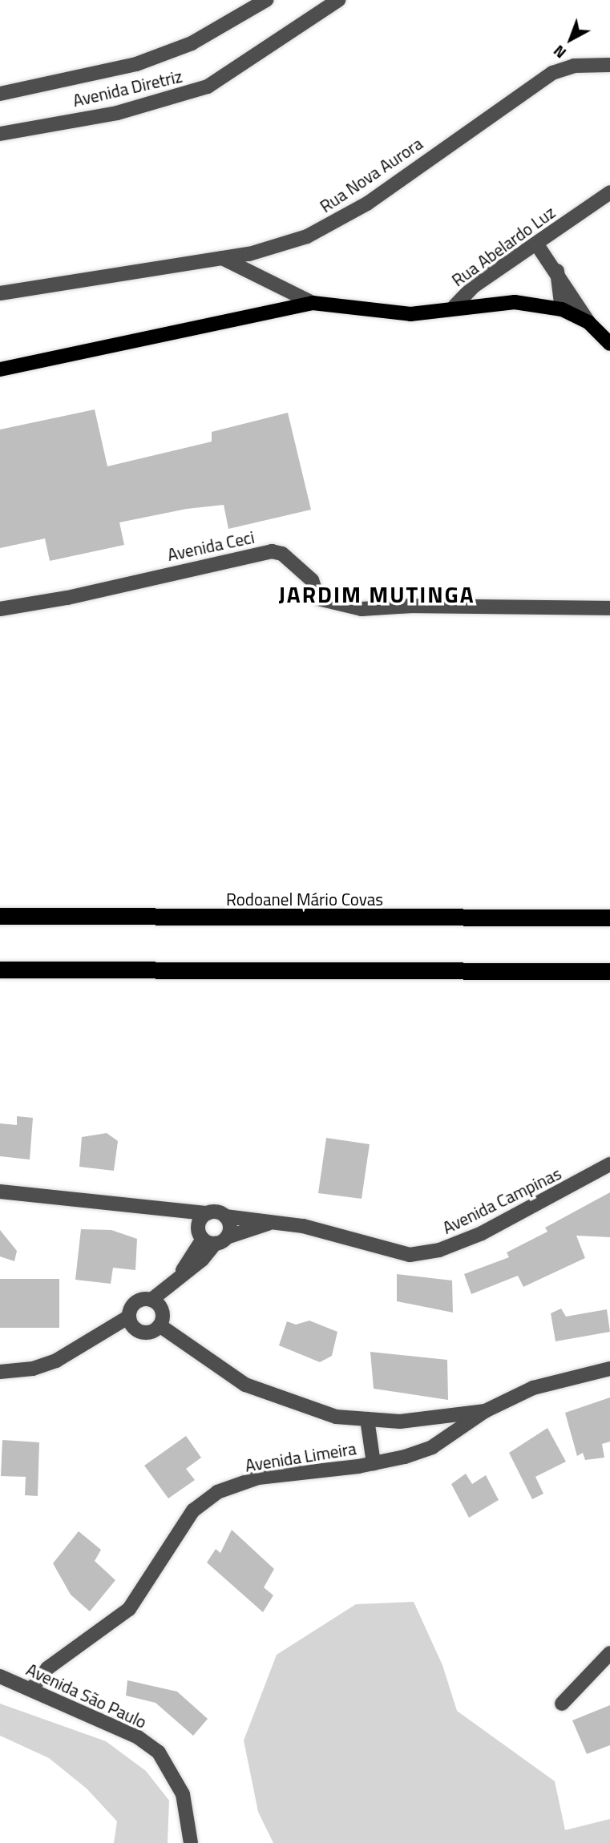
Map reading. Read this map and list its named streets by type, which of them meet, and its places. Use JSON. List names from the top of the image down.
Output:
{
  "streets": {
    "highway": ["Rodoanel Mário Covas"],
    "main road": ["Rua Abelardo Luz"],
    "street": [
      "Avenida Diretriz",
      "Rua Nova Aurora",
      "Avenida Ceci",
      "Avenida Campinas",
      "Avenida Limeira",
      "Avenida São Paulo"
    ]
  },
  "crossings": [
    ["Rua Nova Aurora", "Rua Abelardo Luz"],
    ["Avenida Limeira", "Avenida São Paulo"]
  ],
  "districts": ["JARDIM MUTINGA"],
  "north": "bottom left"
}
